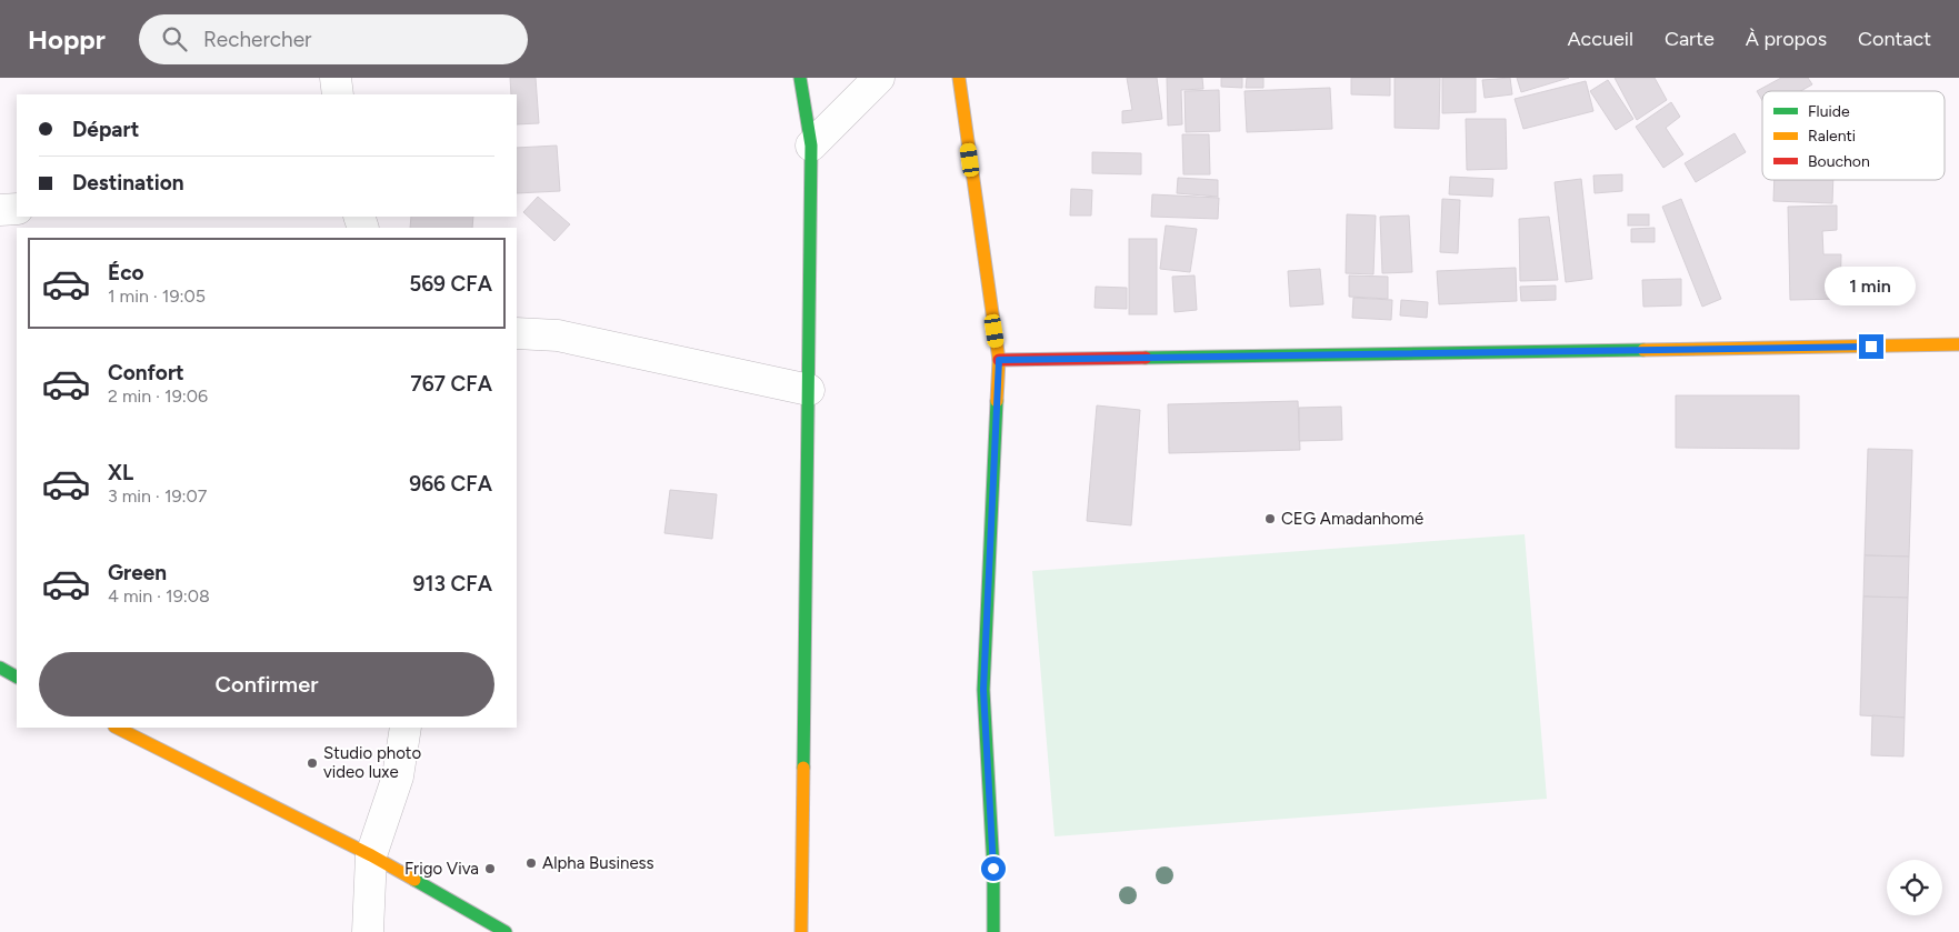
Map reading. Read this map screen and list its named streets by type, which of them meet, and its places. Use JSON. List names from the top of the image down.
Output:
{
  "places": [
    "CEG Amadanhomé",
    "Studio photo video luxe",
    "Alpha Business",
    "Frigo Viva"
  ],
  "legend": ["Fluide", "Ralenti", "Bouchon"],
  "page": {
    "header": "Hoppr",
    "search": "Rechercher",
    "nav": [
      "Accueil",
      "Carte",
      "À propos",
      "Contact"
    ],
    "banner": ["Départ", "Destination"],
    "list": [
      {
        "name": "Éco",
        "note": "1 min · 19:05",
        "value": "569 CFA"
      },
      {
        "name": "Confort",
        "note": "2 min · 19:06",
        "value": "767 CFA"
      },
      {
        "name": "XL",
        "note": "3 min · 19:07",
        "value": "966 CFA"
      },
      {
        "name": "Green",
        "note": "4 min · 19:08",
        "value": "913 CFA"
      }
    ],
    "bubble": "1 min",
    "buttons": "Confirmer"
  }
}
